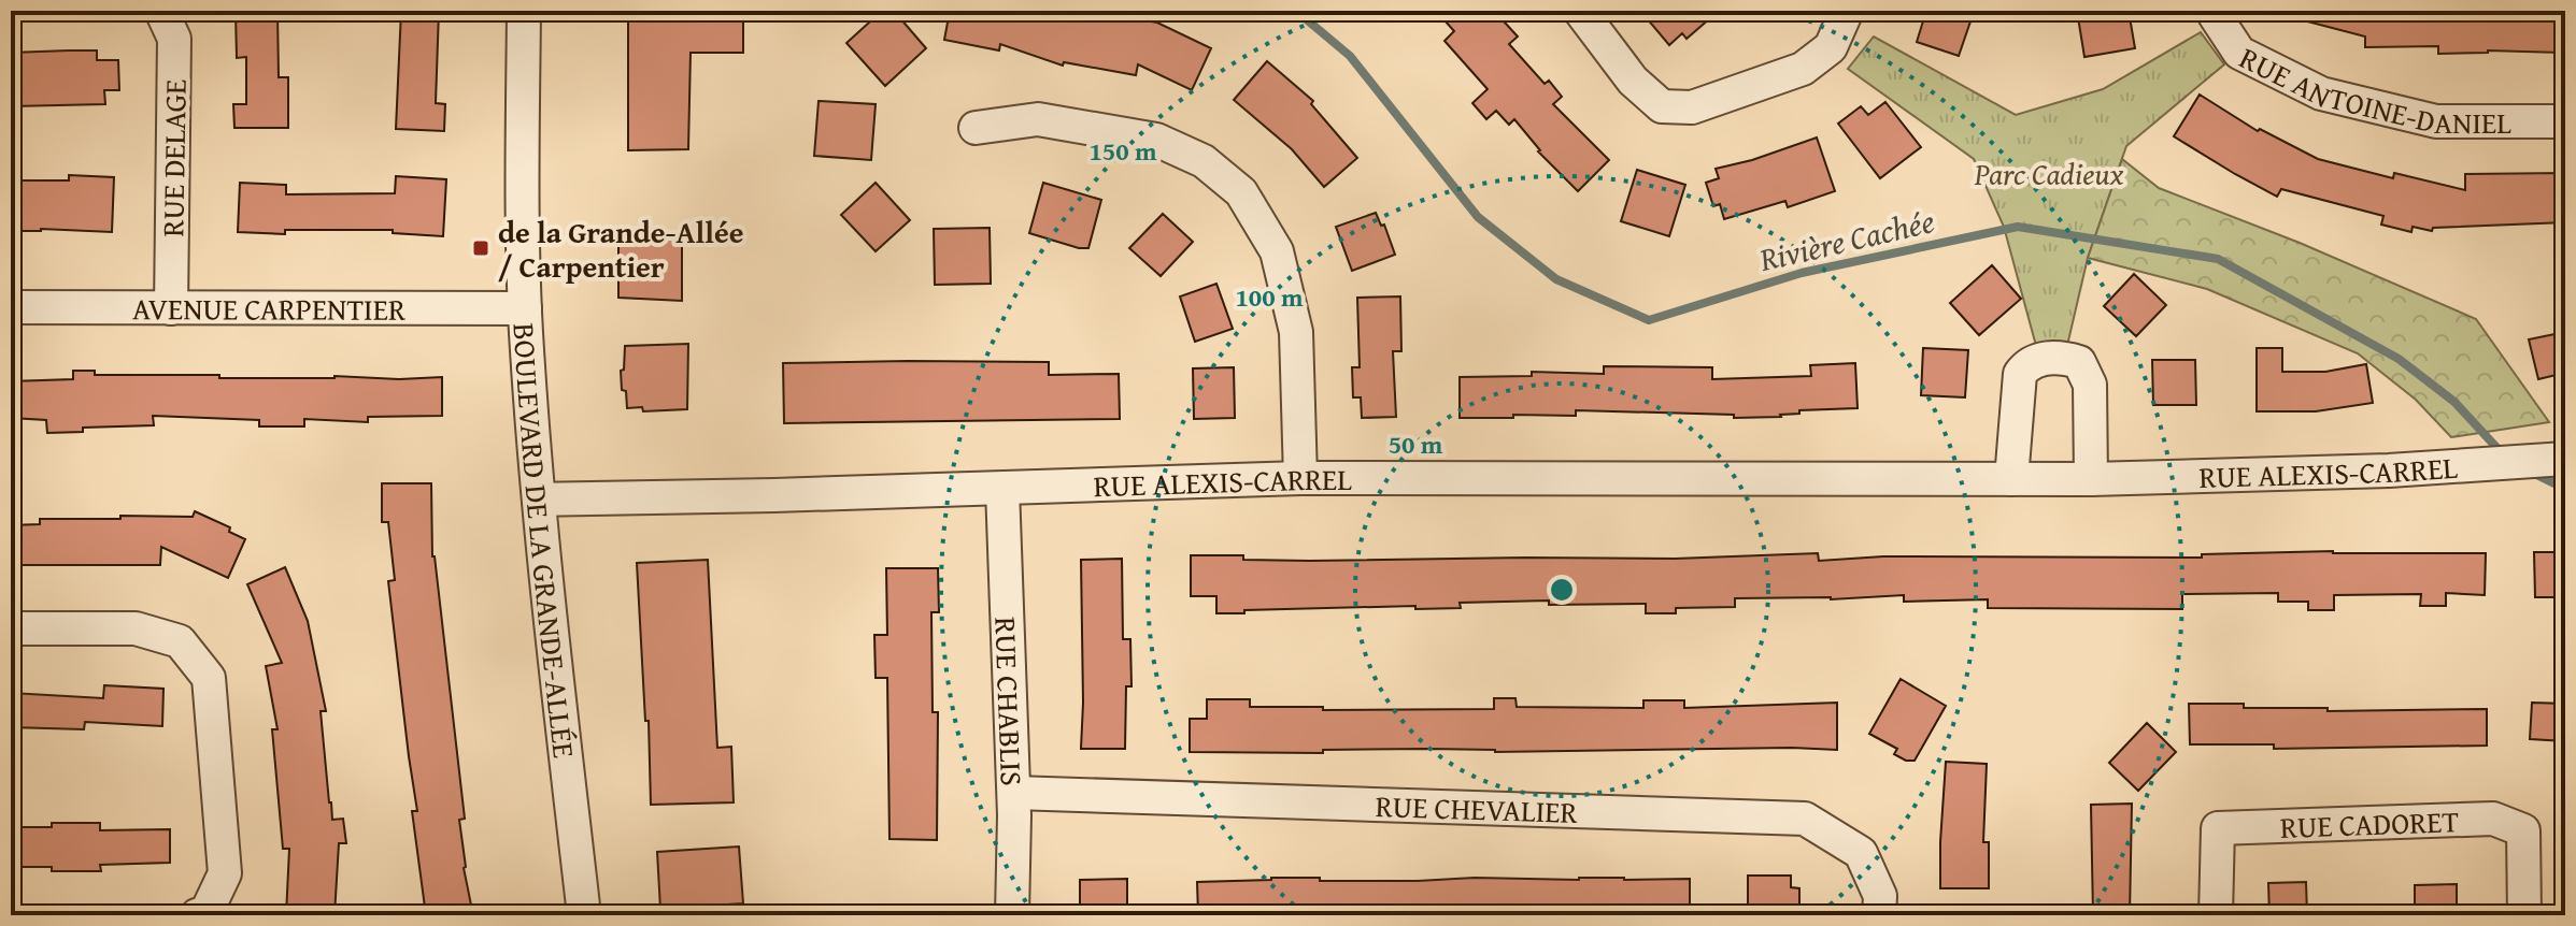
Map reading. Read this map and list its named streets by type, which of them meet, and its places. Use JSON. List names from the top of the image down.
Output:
{
  "streets": {
    "street": [
      "RUE ANTOINE-DANIEL",
      "RUE DELAGE",
      "AVENUE CARPENTIER",
      "RUE ALEXIS-CARREL",
      "BOULEVARD DE LA GRANDE-ALLÉE",
      "RUE CHABLIS",
      "RUE CHEVALIER",
      "RUE CADORET"
    ]
  },
  "crossings": [
    ["RUE DELAGE", "AVENUE CARPENTIER"],
    ["AVENUE CARPENTIER", "BOULEVARD DE LA GRANDE-ALLÉE"],
    ["RUE ALEXIS-CARREL", "BOULEVARD DE LA GRANDE-ALLÉE"],
    ["RUE ALEXIS-CARREL", "RUE CHABLIS"],
    ["RUE CHABLIS", "RUE CHEVALIER"]
  ],
  "water": ["Rivière Cachée"],
  "parks": ["Parc Cadieux"],
  "places": {
    "transit": ["de la Grande-Allée / Carpentier"]
  },
  "rings": ["150 m", "100 m", "50 m"]
}
